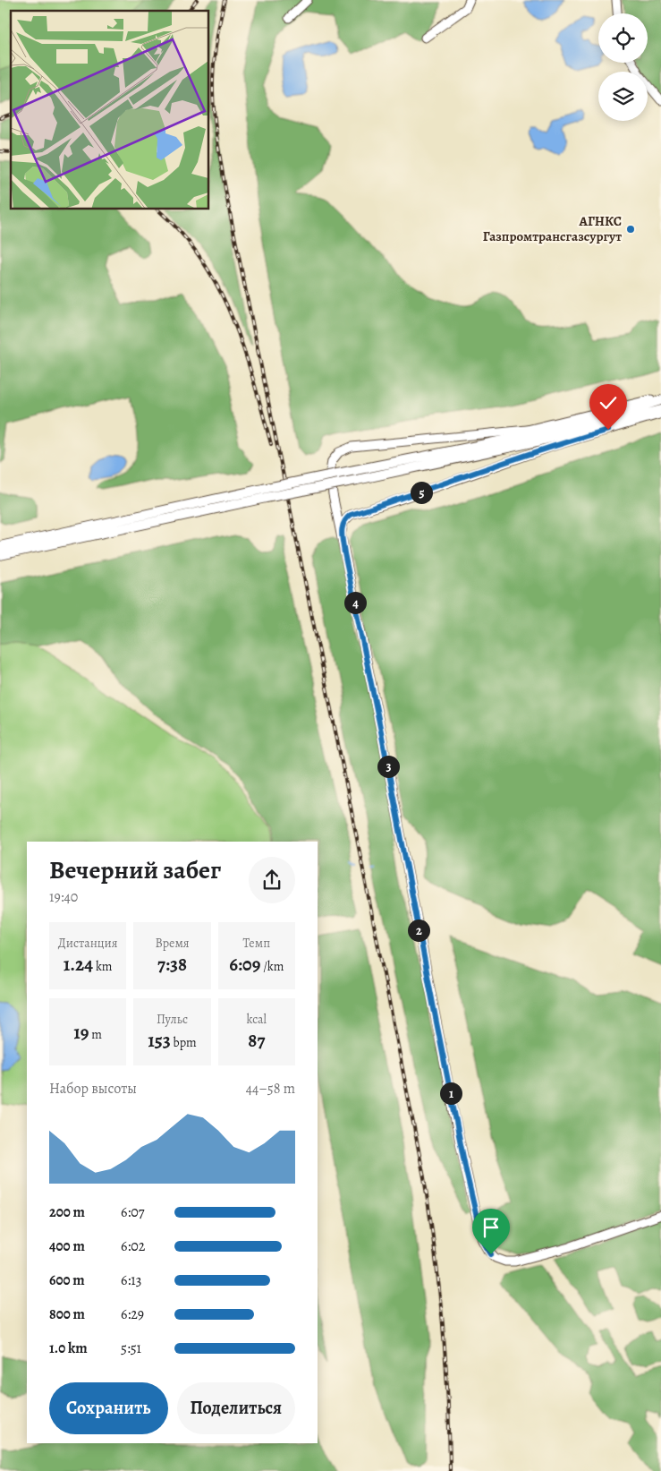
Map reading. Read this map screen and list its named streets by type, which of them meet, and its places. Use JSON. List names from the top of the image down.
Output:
{
  "places": ["АГНКС Газпромтрансгазсургут"],
  "page": {
    "pins": [
      "5",
      "4",
      "3",
      "2",
      "1"
    ],
    "heading": ["Вечерний забег", "19:40"],
    "stats": [
      ["Дистанция", "1.24 km"],
      ["Время", "7:38"],
      ["Темп", "6:09 /km"],
      ["19 m"],
      ["Пульс", "153 bpm"],
      ["kcal", "87"]
    ],
    "chart": ["Набор высоты", "44–58 m"],
    "list": [
      {
        "name": "200 m",
        "note": "6:07"
      },
      {
        "name": "400 m",
        "note": "6:02"
      },
      {
        "name": "600 m",
        "note": "6:13"
      },
      {
        "name": "800 m",
        "note": "6:29"
      },
      {
        "name": "1.0 km",
        "note": "5:51"
      }
    ],
    "buttons": ["Сохранить", "Поделиться"]
  }
}
